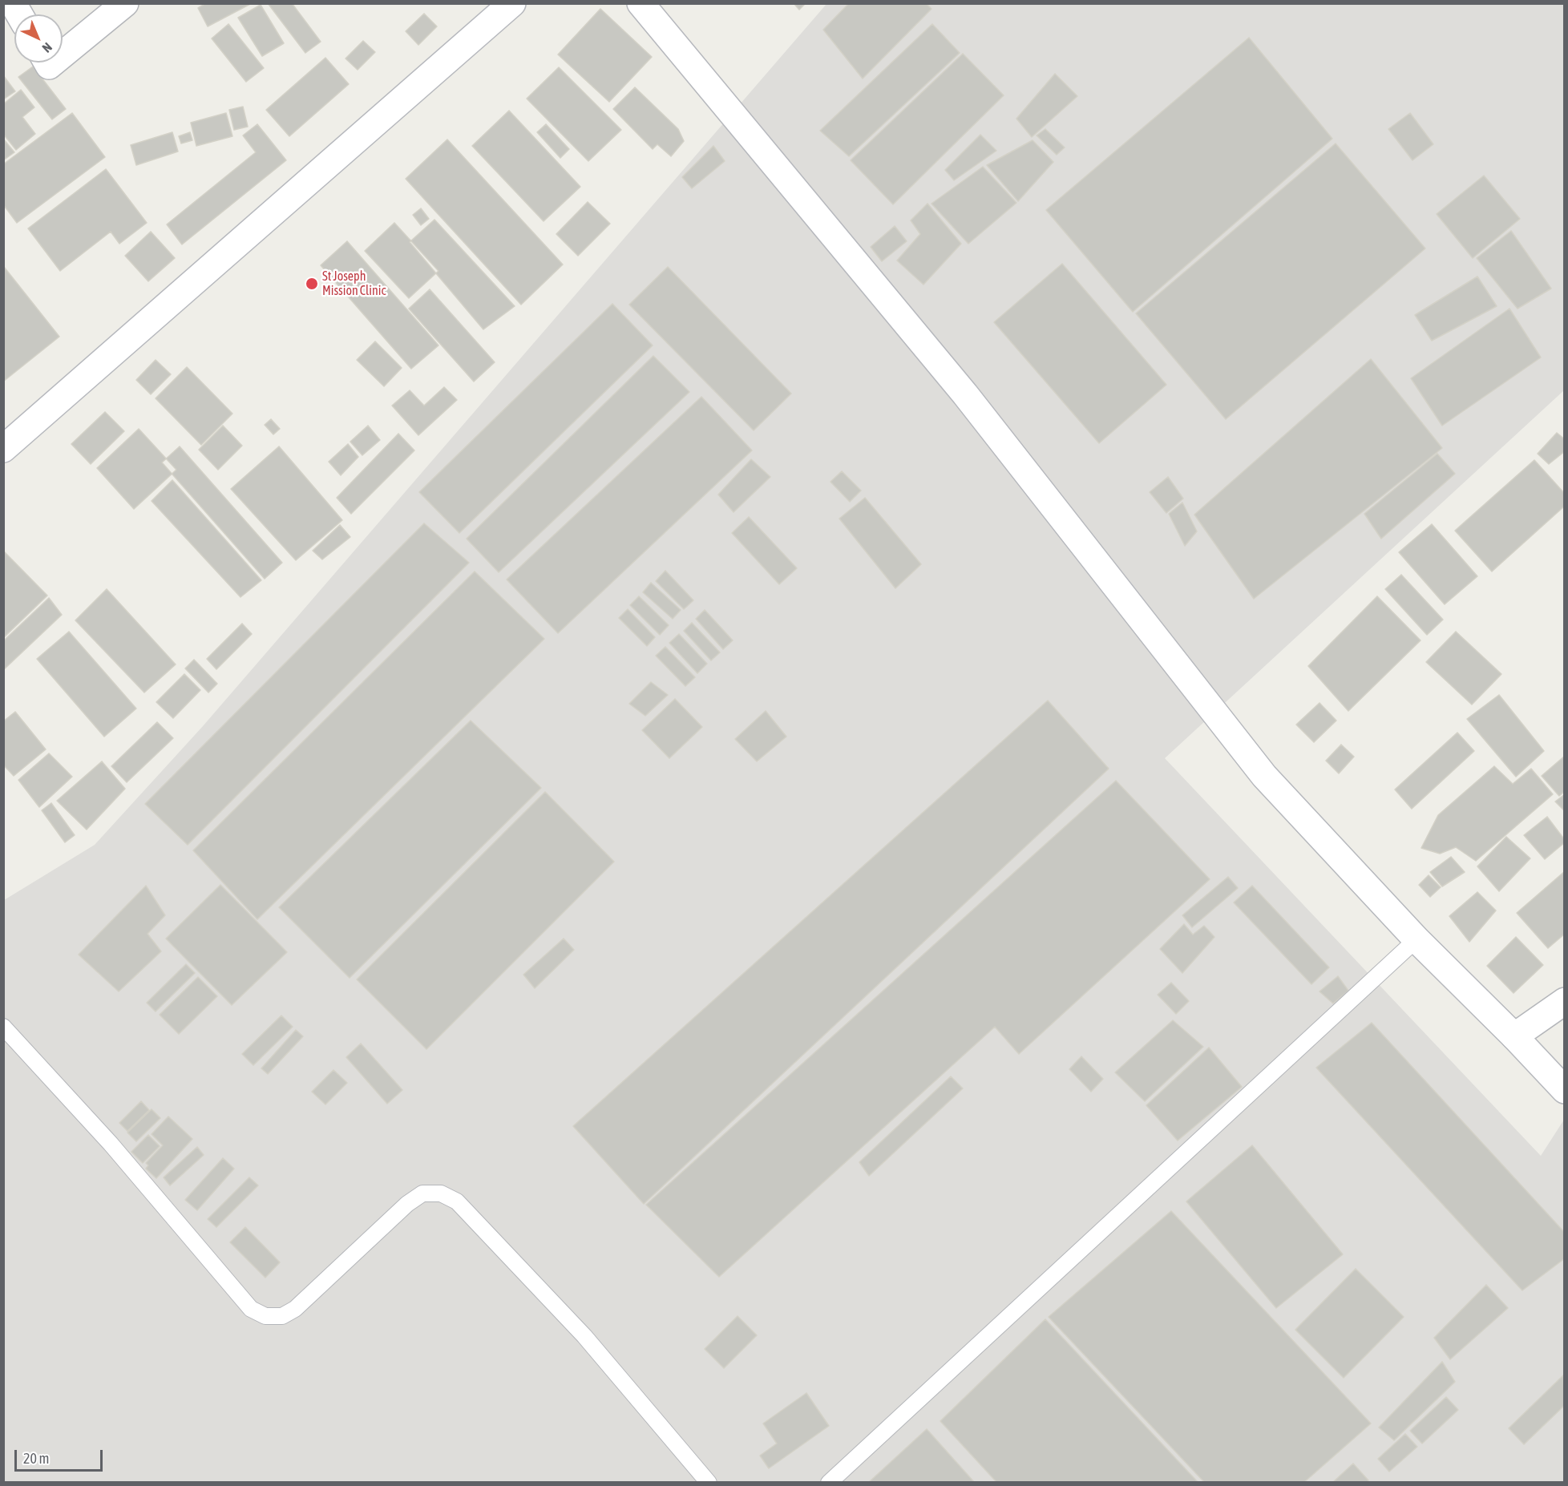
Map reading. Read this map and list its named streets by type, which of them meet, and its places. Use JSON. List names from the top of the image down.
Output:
{
  "places": ["St Joseph Mission Clinic"],
  "scale_bar": "20 m",
  "north": "bottom right"
}
